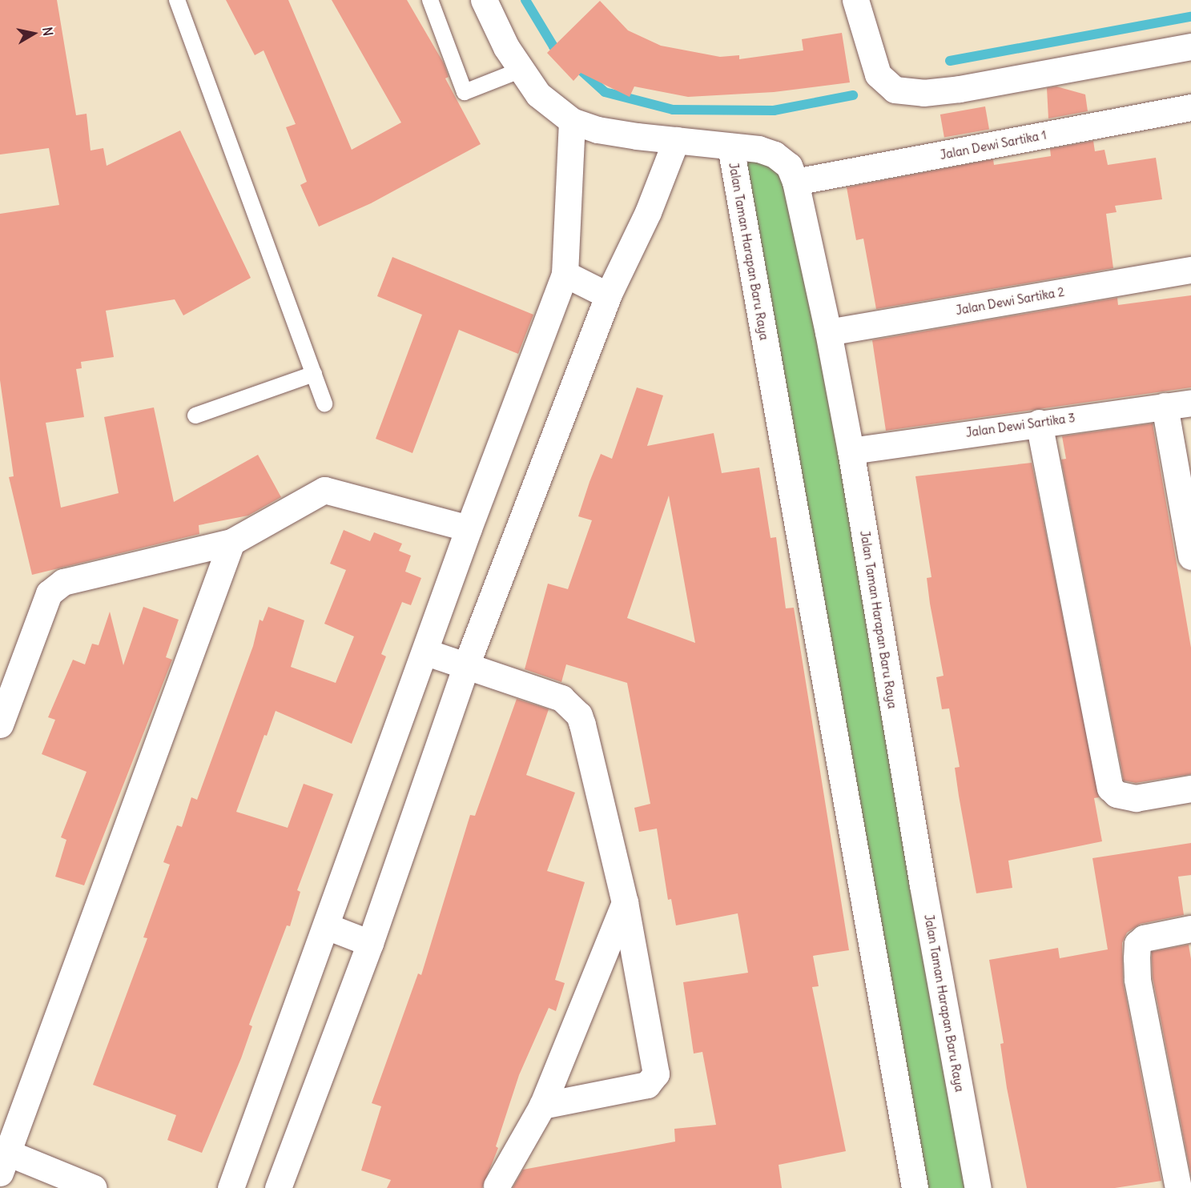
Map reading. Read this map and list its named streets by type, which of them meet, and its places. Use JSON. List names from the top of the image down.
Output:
{
  "streets": {
    "street": [
      "Jalan Dewi Sartika 1",
      "Jalan Taman Harapan Baru Raya",
      "Jalan Dewi Sartika 2",
      "Jalan Dewi Sartika 3"
    ]
  },
  "crossings": [
    ["Jalan Dewi Sartika 1", "Jalan Taman Harapan Baru Raya"],
    ["Jalan Taman Harapan Baru Raya", "Jalan Dewi Sartika 2"],
    ["Jalan Taman Harapan Baru Raya", "Jalan Dewi Sartika 3"]
  ],
  "north": "right"
}
